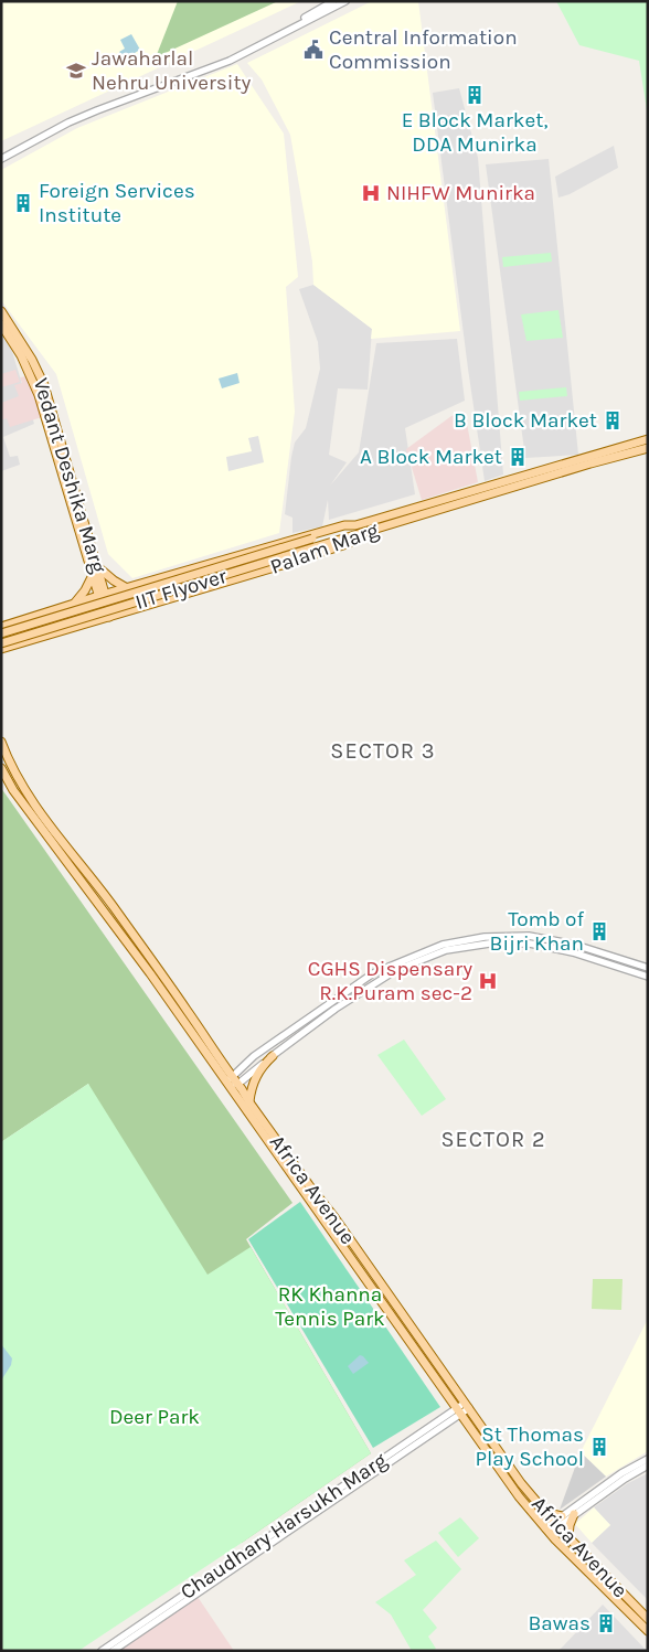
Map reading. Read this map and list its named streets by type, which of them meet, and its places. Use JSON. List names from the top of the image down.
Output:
{
  "streets": {
    "main road": [
      "Vedant Deshika Marg",
      "Palam Marg",
      "IIT Flyover",
      "Africa Avenue"
    ],
    "street": ["Chaudhary Harsukh Marg"]
  },
  "crossings": [
    ["Vedant Deshika Marg", "Palam Marg"],
    ["Palam Marg", "IIT Flyover"],
    ["Africa Avenue", "Chaudhary Harsukh Marg"]
  ],
  "districts": ["SECTOR 3", "SECTOR 2"],
  "parks": ["RK Khanna Tennis Park", "Deer Park"],
  "places": {
    "public building": ["Central Information Commission"],
    "school or university": ["Jawaharlal Nehru University"],
    "building": [
      "E Block Market, DDA Munirka",
      "Foreign Services Institute",
      "B Block Market",
      "A Block Market",
      "Tomb of Bijri Khan",
      "St Thomas Play School",
      "Bawas"
    ],
    "hospital": ["NIHFW Munirka", "CGHS Dispensary R.K.Puram sec-2"]
  }
}
